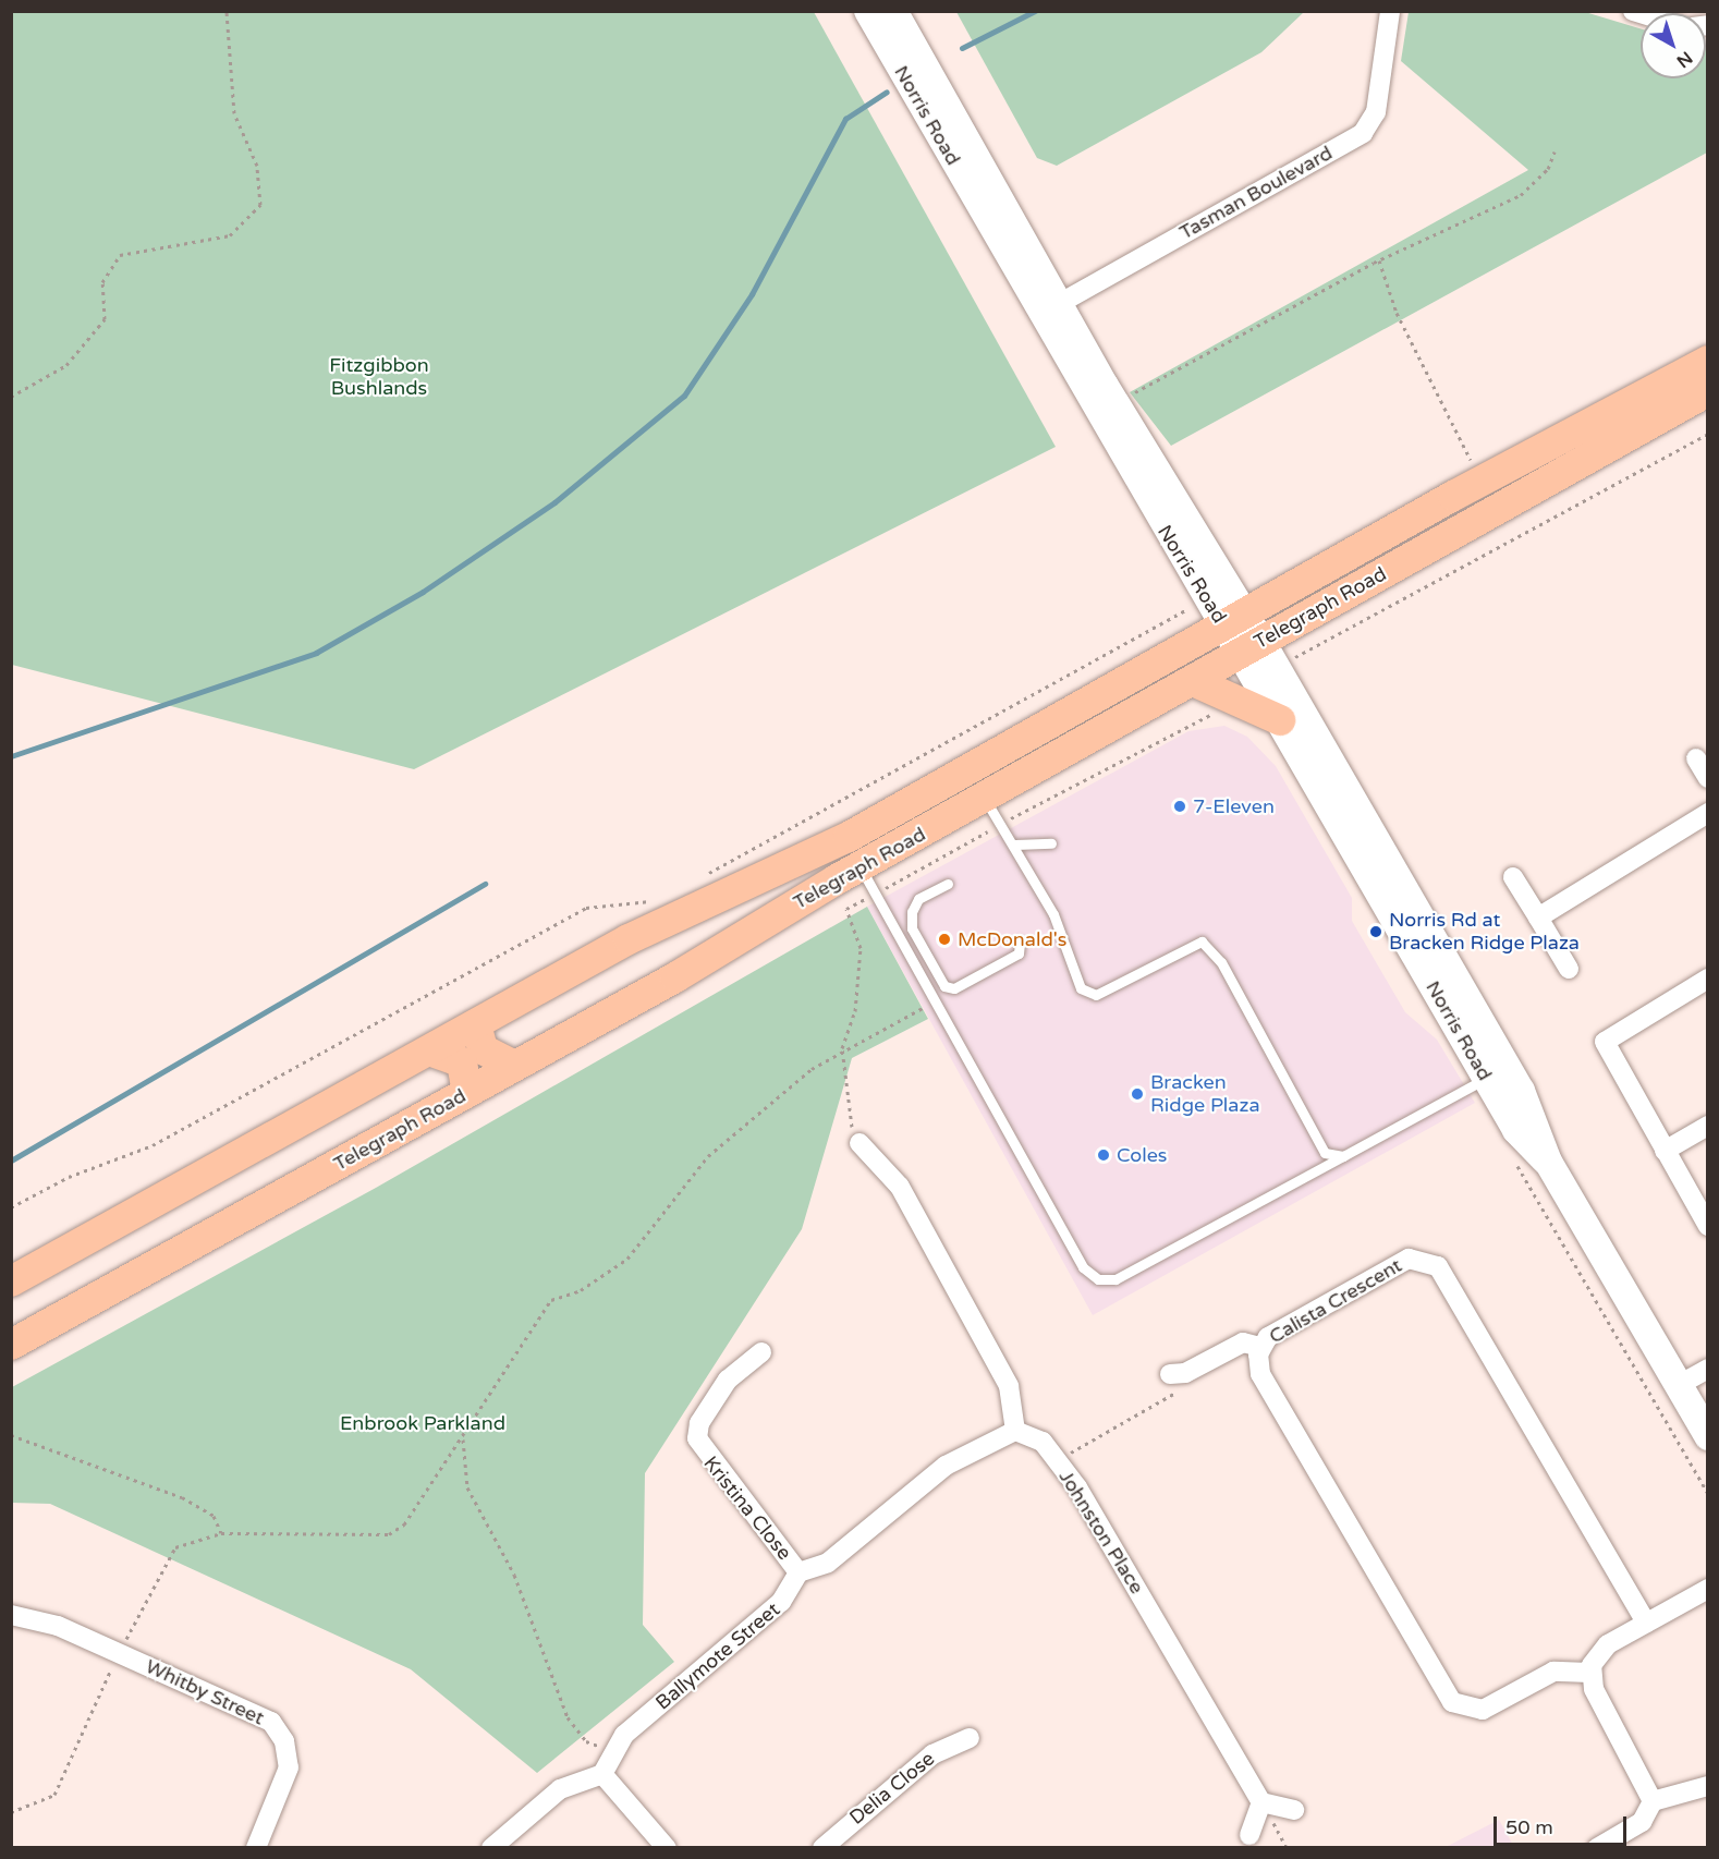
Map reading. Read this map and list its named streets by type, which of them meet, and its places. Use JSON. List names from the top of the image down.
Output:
{
  "streets": {
    "main road": ["Norris Road", "Telegraph Road"],
    "street": [
      "Tasman Boulevard",
      "Calista Crescent",
      "Kristina Close",
      "Johnston Place",
      "Ballymote Street",
      "Whitby Street",
      "Delia Close"
    ]
  },
  "crossings": [
    ["Norris Road", "Tasman Boulevard"],
    ["Norris Road", "Telegraph Road"],
    ["Kristina Close", "Ballymote Street"]
  ],
  "parks": ["Fitzgibbon Bushlands", "Enbrook Parkland"],
  "places": [
    "7-Eleven",
    "Norris Rd at Bracken Ridge Plaza",
    "McDonald's",
    "Bracken Ridge Plaza",
    "Coles"
  ],
  "scale_bar": "50 m",
  "north": "bottom right"
}
